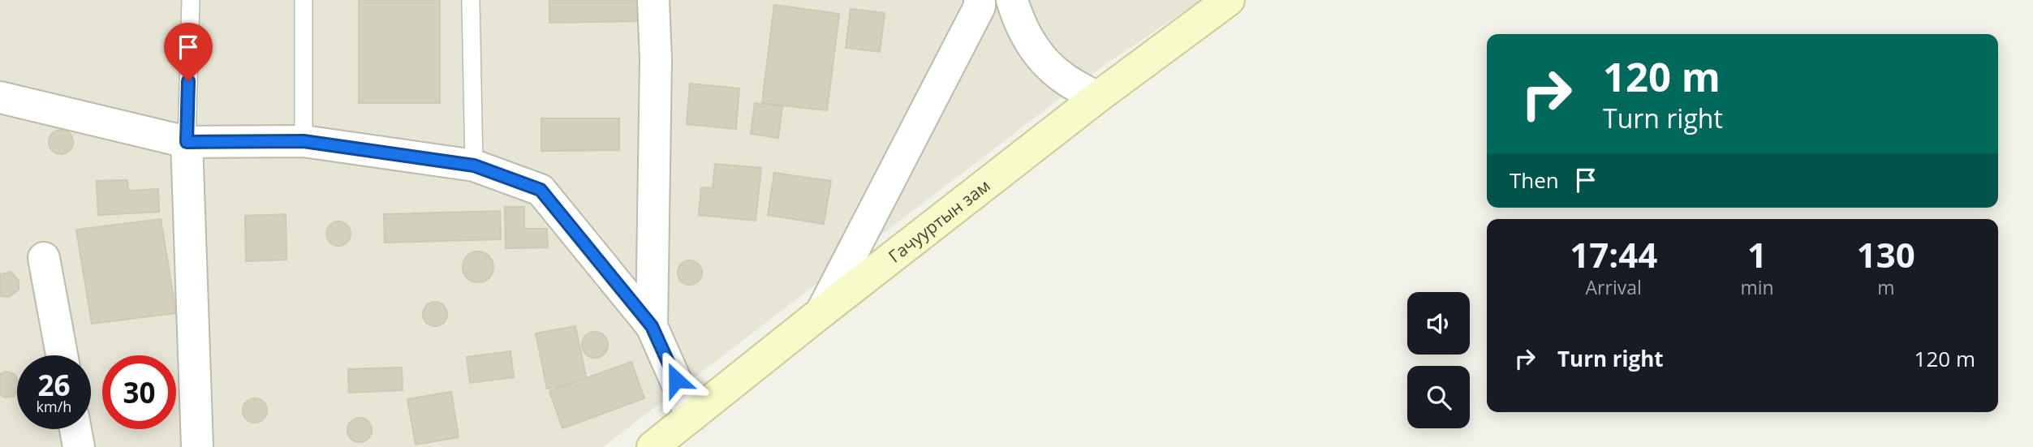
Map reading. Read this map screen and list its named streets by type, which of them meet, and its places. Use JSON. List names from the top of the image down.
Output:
{
  "streets": {
    "main road": ["Гачууртын зам"]
  },
  "page": {
    "turn": ["120 m", "Turn right"],
    "then": "Then",
    "eta": [
      "17:44",
      "Arrival",
      "1",
      "min",
      "130",
      "m"
    ],
    "list": [
      {
        "name": "Turn right",
        "value": "120 m"
      }
    ],
    "speed": "26 km/h",
    "limit": "30"
  }
}
